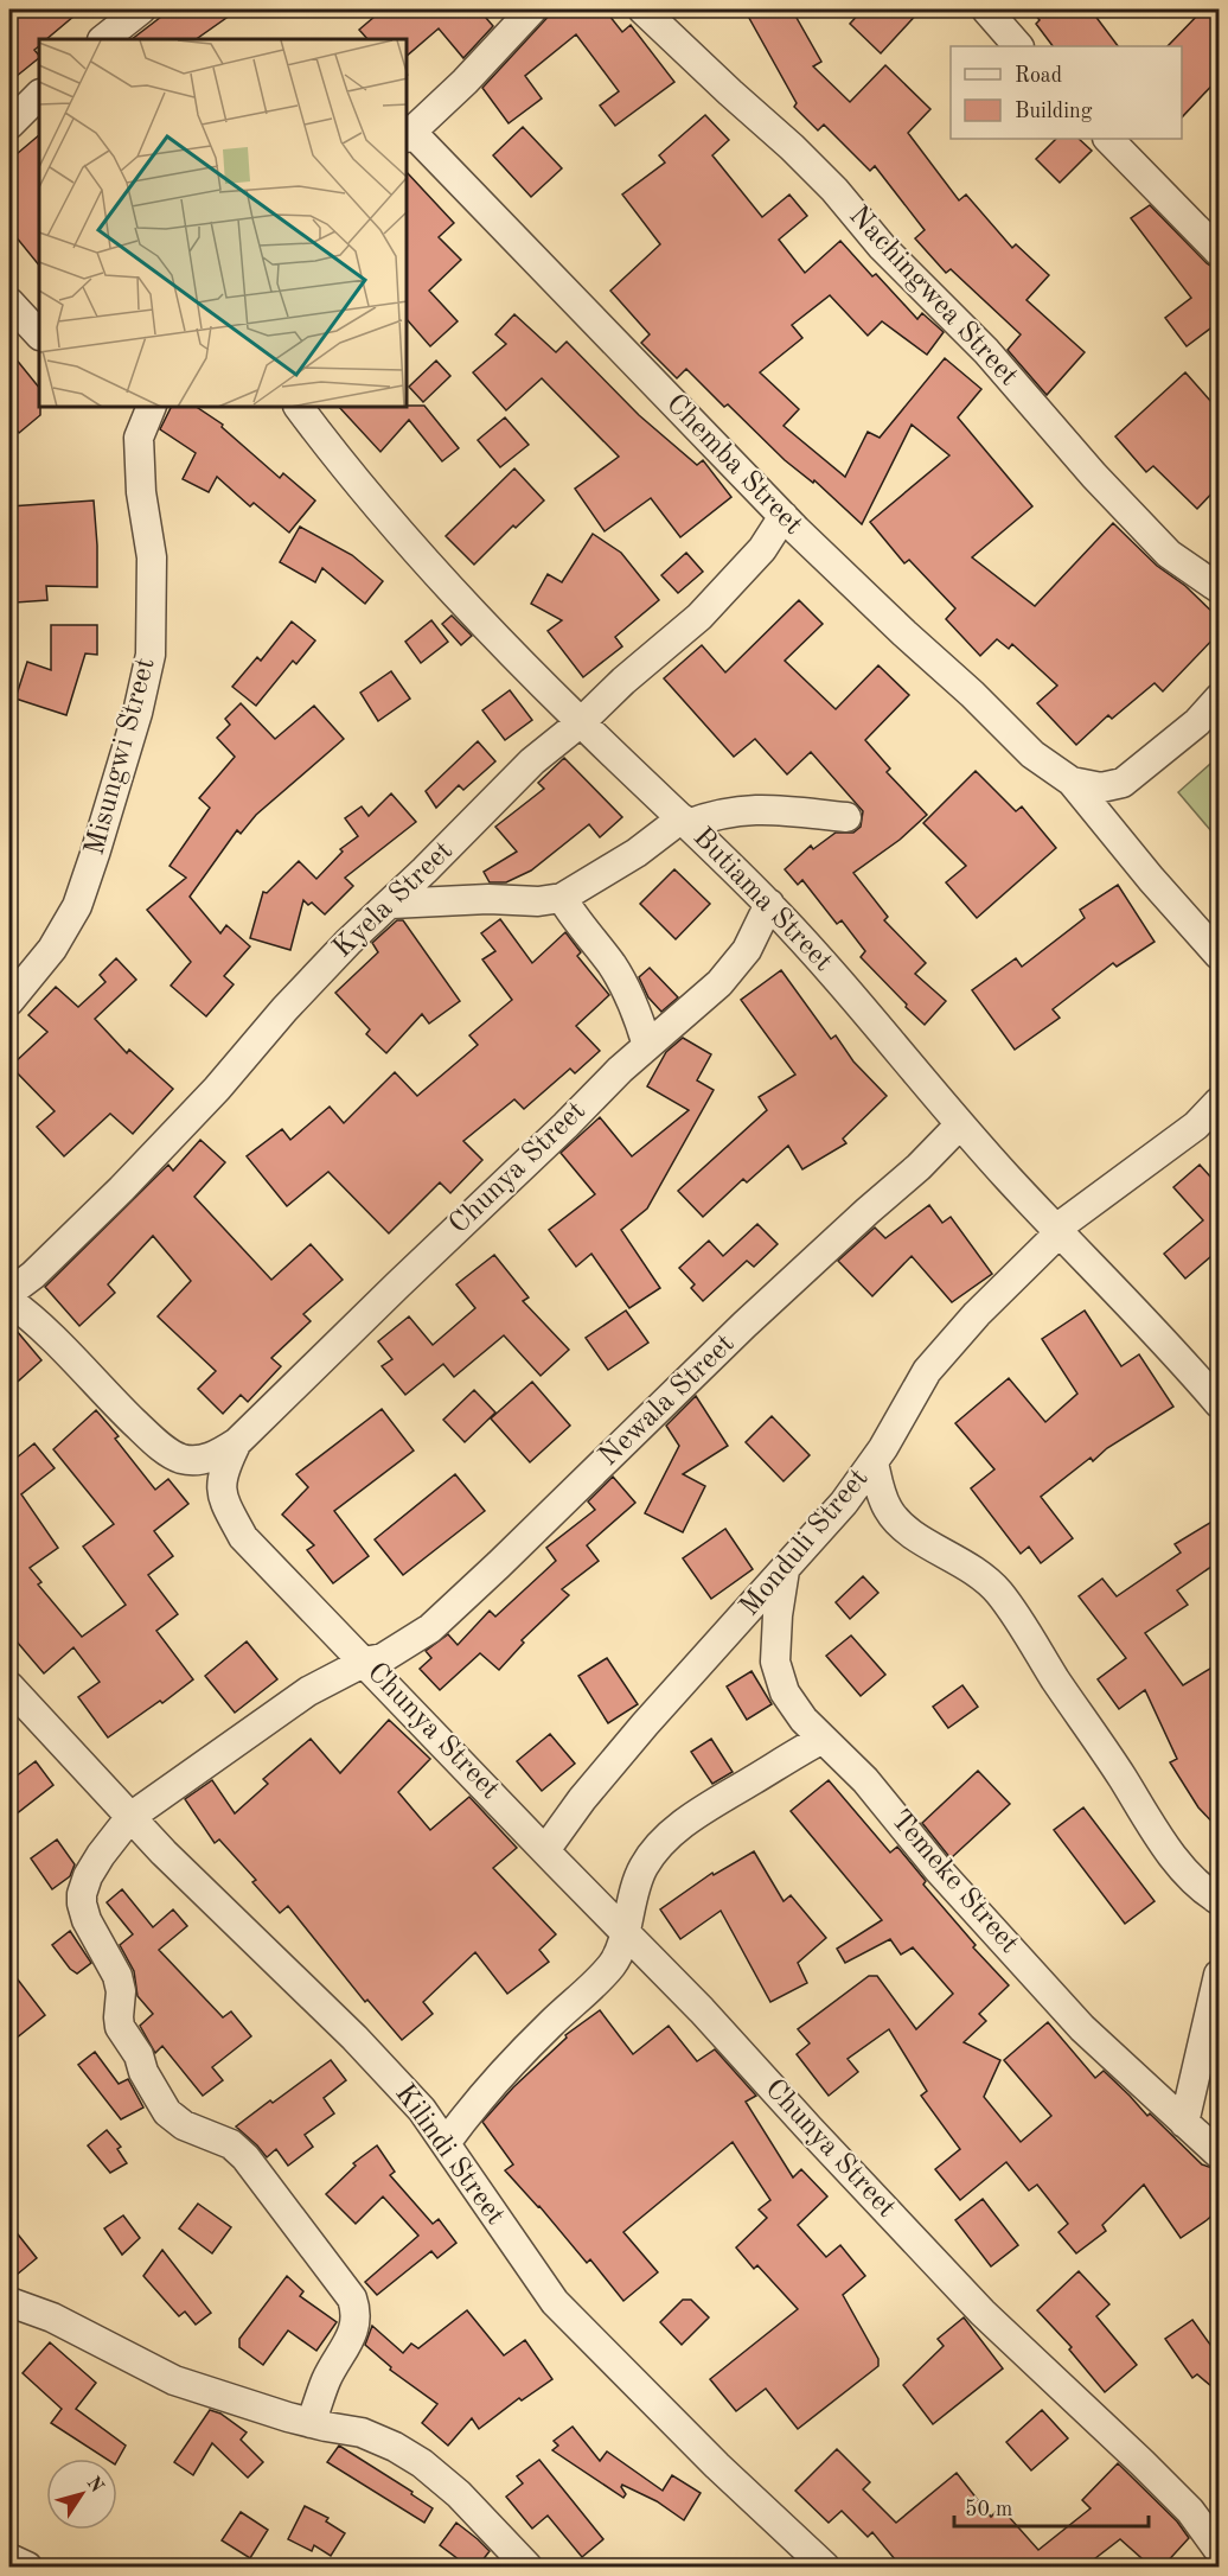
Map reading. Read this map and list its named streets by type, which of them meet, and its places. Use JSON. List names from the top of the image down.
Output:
{
  "streets": {
    "street": [
      "Nachingwea Street",
      "Chemba Street",
      "Misungwi Street",
      "Kyela Street",
      "Butiama Street",
      "Chunya Street",
      "Newala Street",
      "Monduli Street",
      "Temeke Street",
      "Kilindi Street"
    ]
  },
  "crossings": [
    ["Chemba Street", "Kyela Street"],
    ["Kyela Street", "Butiama Street"],
    ["Butiama Street", "Chunya Street"],
    ["Butiama Street", "Newala Street"],
    ["Butiama Street", "Monduli Street"],
    ["Chunya Street", "Newala Street"],
    ["Chunya Street", "Monduli Street"],
    ["Newala Street", "Kilindi Street"],
    ["Monduli Street", "Temeke Street"]
  ],
  "legend": ["Road", "Building"],
  "scale_bar": "50 m",
  "north": "top right"
}
